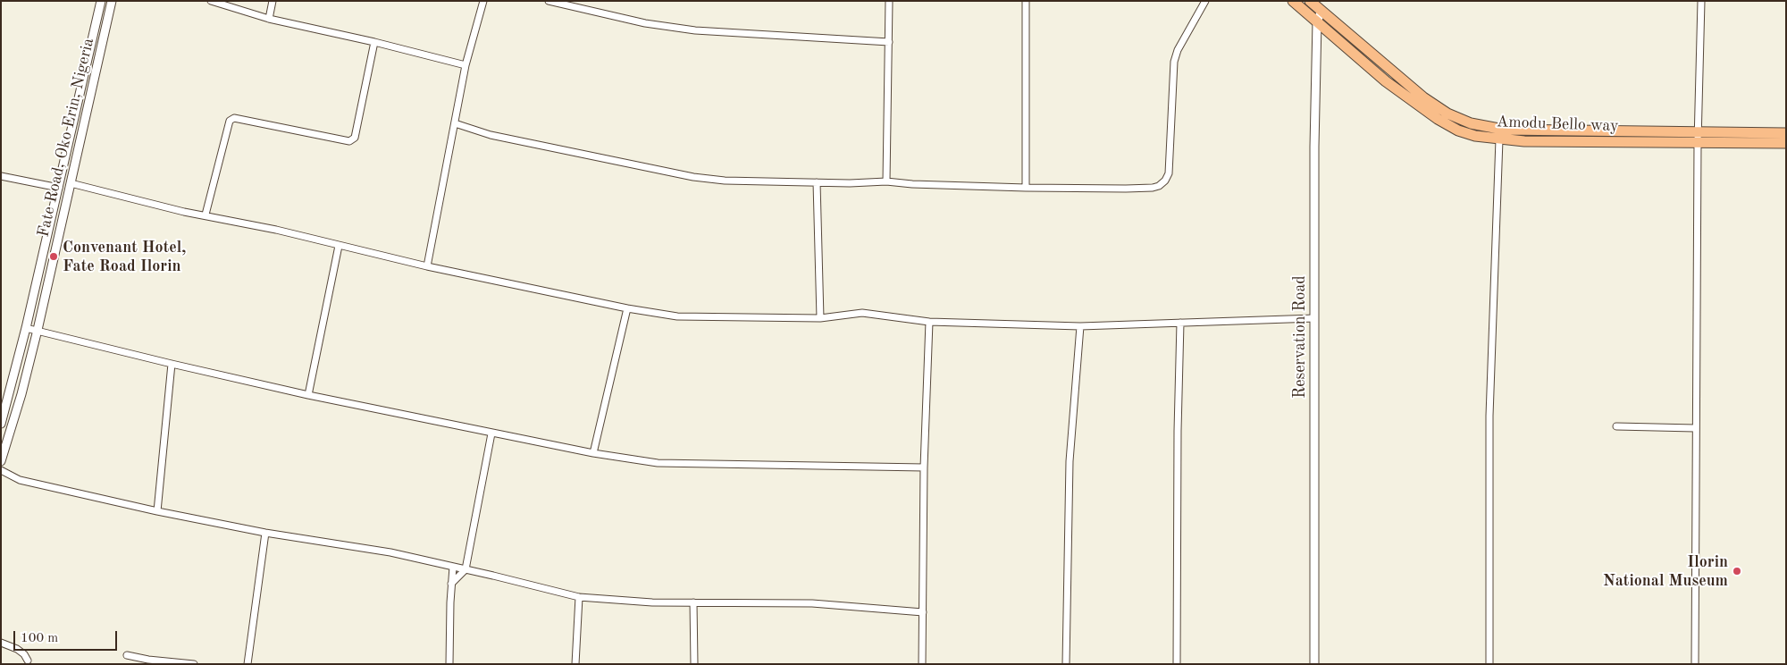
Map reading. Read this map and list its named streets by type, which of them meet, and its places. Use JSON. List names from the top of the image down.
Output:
{
  "streets": {
    "main road": ["Amodu Bello way"],
    "street": ["Fate Road, Oko Erin, Nigeria", "Reservation Road"]
  },
  "crossings": [
    ["Amodu Bello way", "Reservation Road"]
  ],
  "places": ["Convenant Hotel, Fate Road Ilorin", "Ilorin National Museum"],
  "scale_bar": "100 m"
}
